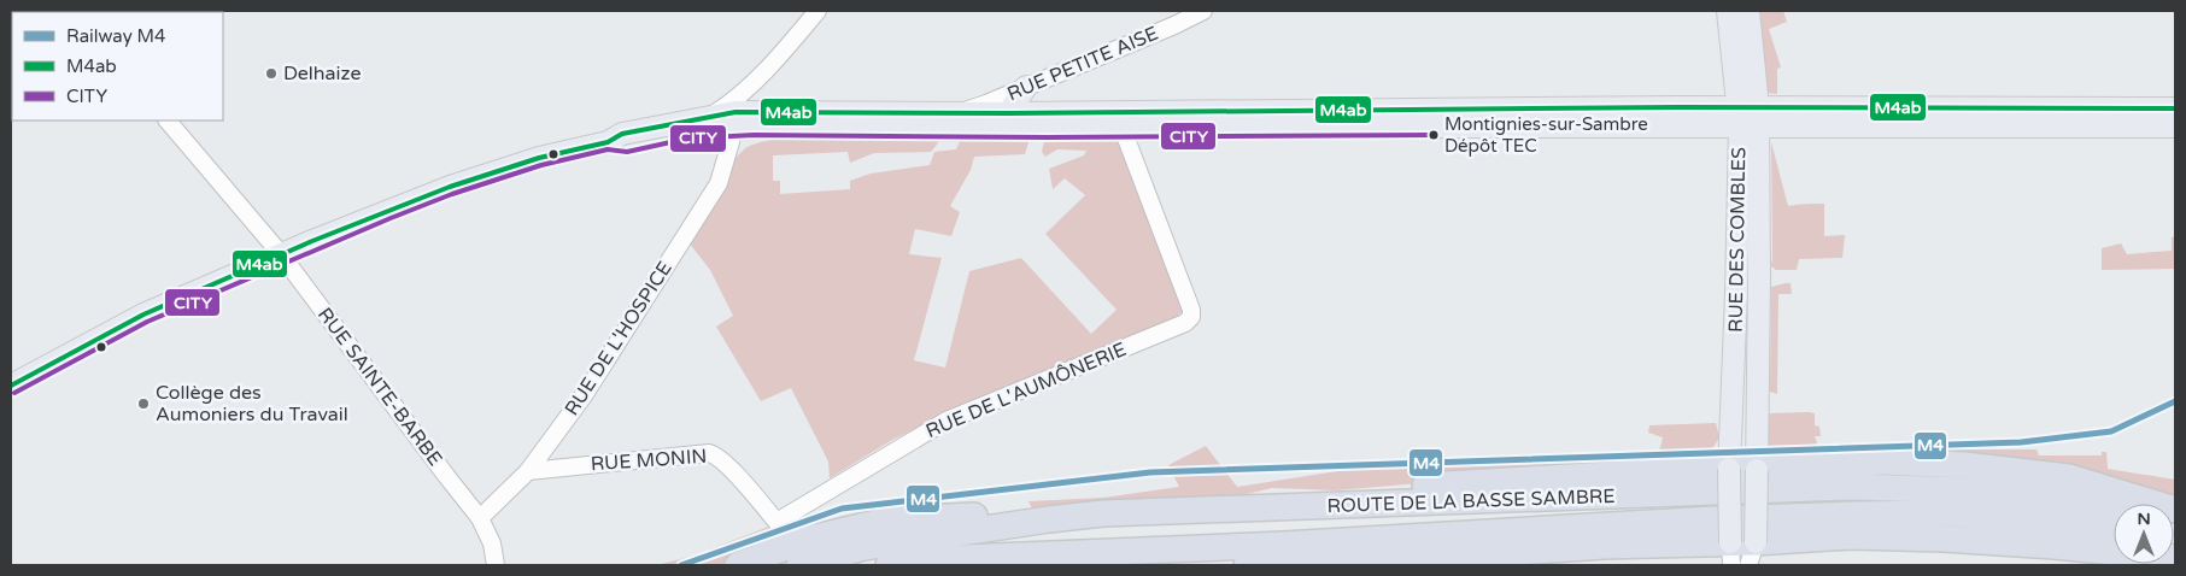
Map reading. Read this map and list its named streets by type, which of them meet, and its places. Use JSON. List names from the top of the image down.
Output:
{
  "streets": {
    "highway": ["ROUTE DE LA BASSE SAMBRE"],
    "main road": ["RUE DES COMBLES"],
    "street": [
      "RUE PETITE AISE",
      "RUE DE L'HOSPICE",
      "RUE SAINTE-BARBE",
      "RUE DE L'AUMÔNERIE",
      "RUE MONIN"
    ]
  },
  "crossings": [
    ["RUE DE L'HOSPICE", "RUE SAINTE-BARBE"],
    ["RUE DE L'HOSPICE", "RUE MONIN"],
    ["RUE DE L'AUMÔNERIE", "RUE MONIN"]
  ],
  "places": ["Delhaize", "Montignies-sur-Sambre Dépôt TEC", "Collège des Aumoniers du Travail"],
  "lines": ["transit line M4ab", "transit line CITY", "rail line M4"],
  "legend": ["Railway M4", "M4ab", "CITY"],
  "north": "top"
}
